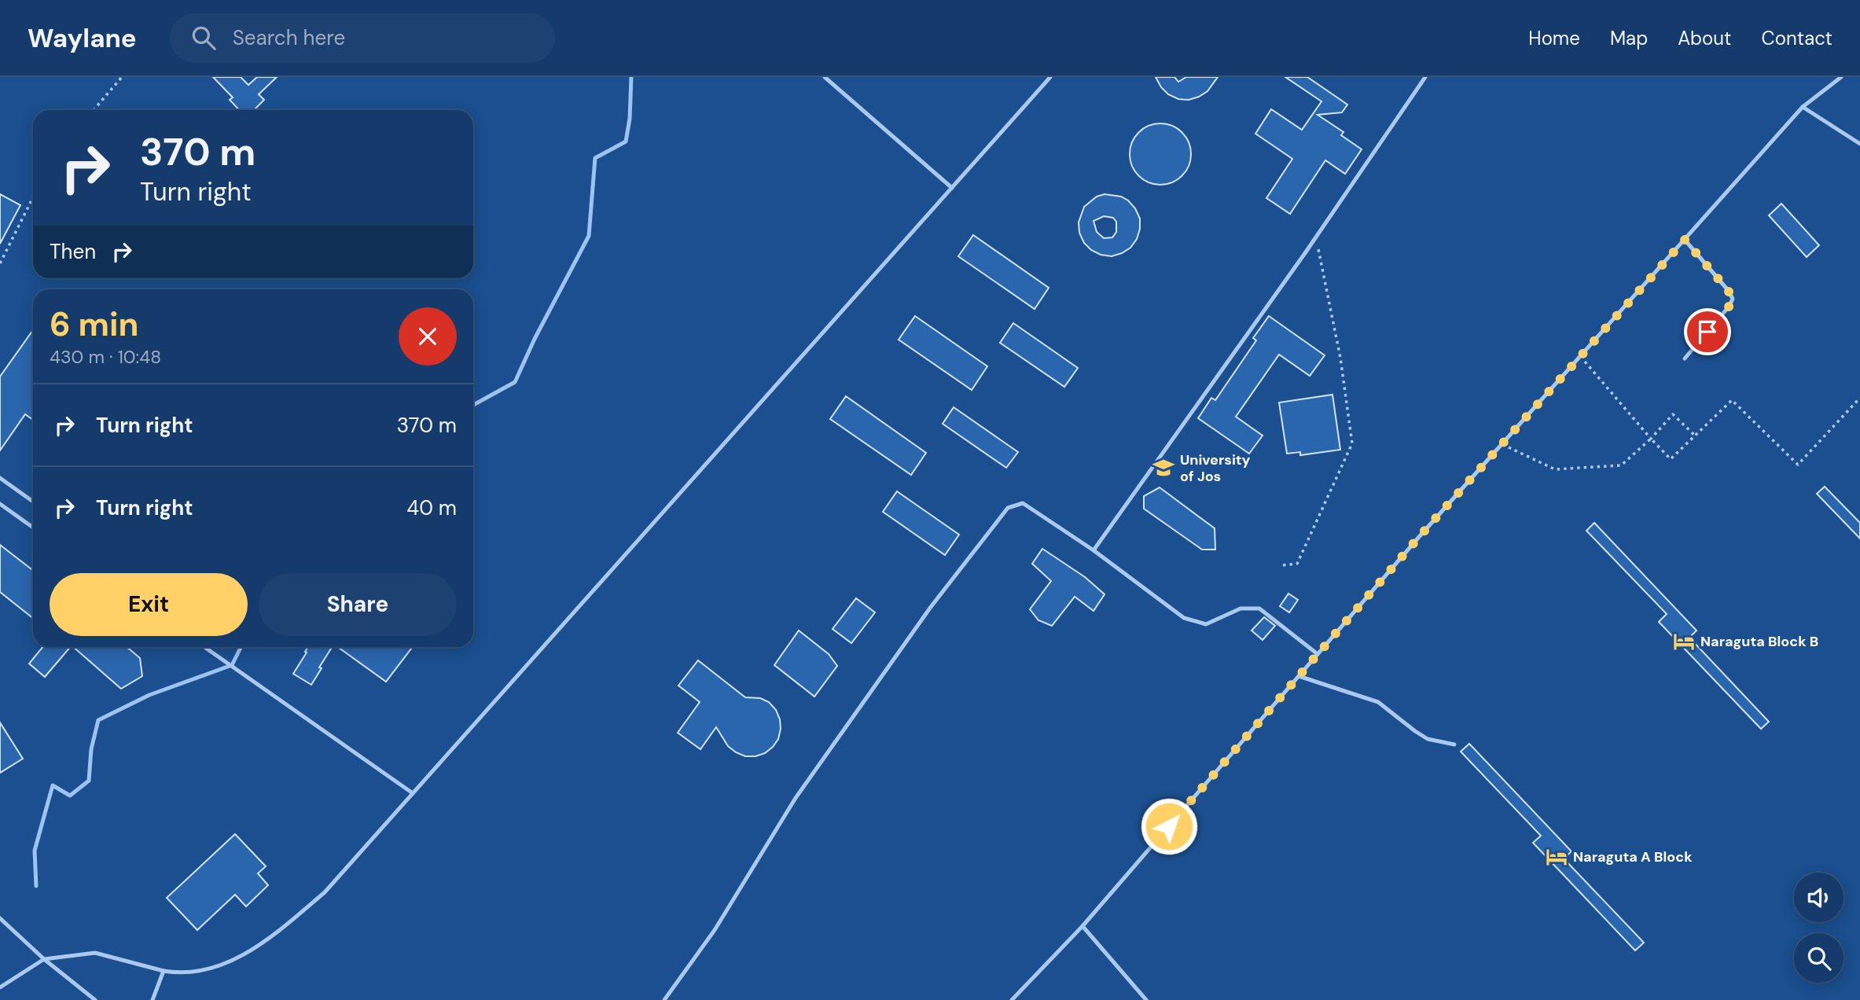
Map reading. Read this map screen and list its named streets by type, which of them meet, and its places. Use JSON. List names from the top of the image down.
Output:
{
  "places": {
    "school or university": ["University of Jos"],
    "hotel": ["Naraguta Block B", "Naraguta A Block"]
  },
  "page": {
    "header": "Waylane",
    "search": "Search here",
    "nav": [
      "Home",
      "Map",
      "About",
      "Contact"
    ],
    "turn": ["370 m", "Turn right"],
    "then": "Then",
    "heading": ["6 min", "430 m · 10:48"],
    "list": [
      {
        "name": "Turn right",
        "value": "370 m"
      },
      {
        "name": "Turn right",
        "value": "40 m"
      }
    ],
    "buttons": ["Exit", "Share"]
  }
}
